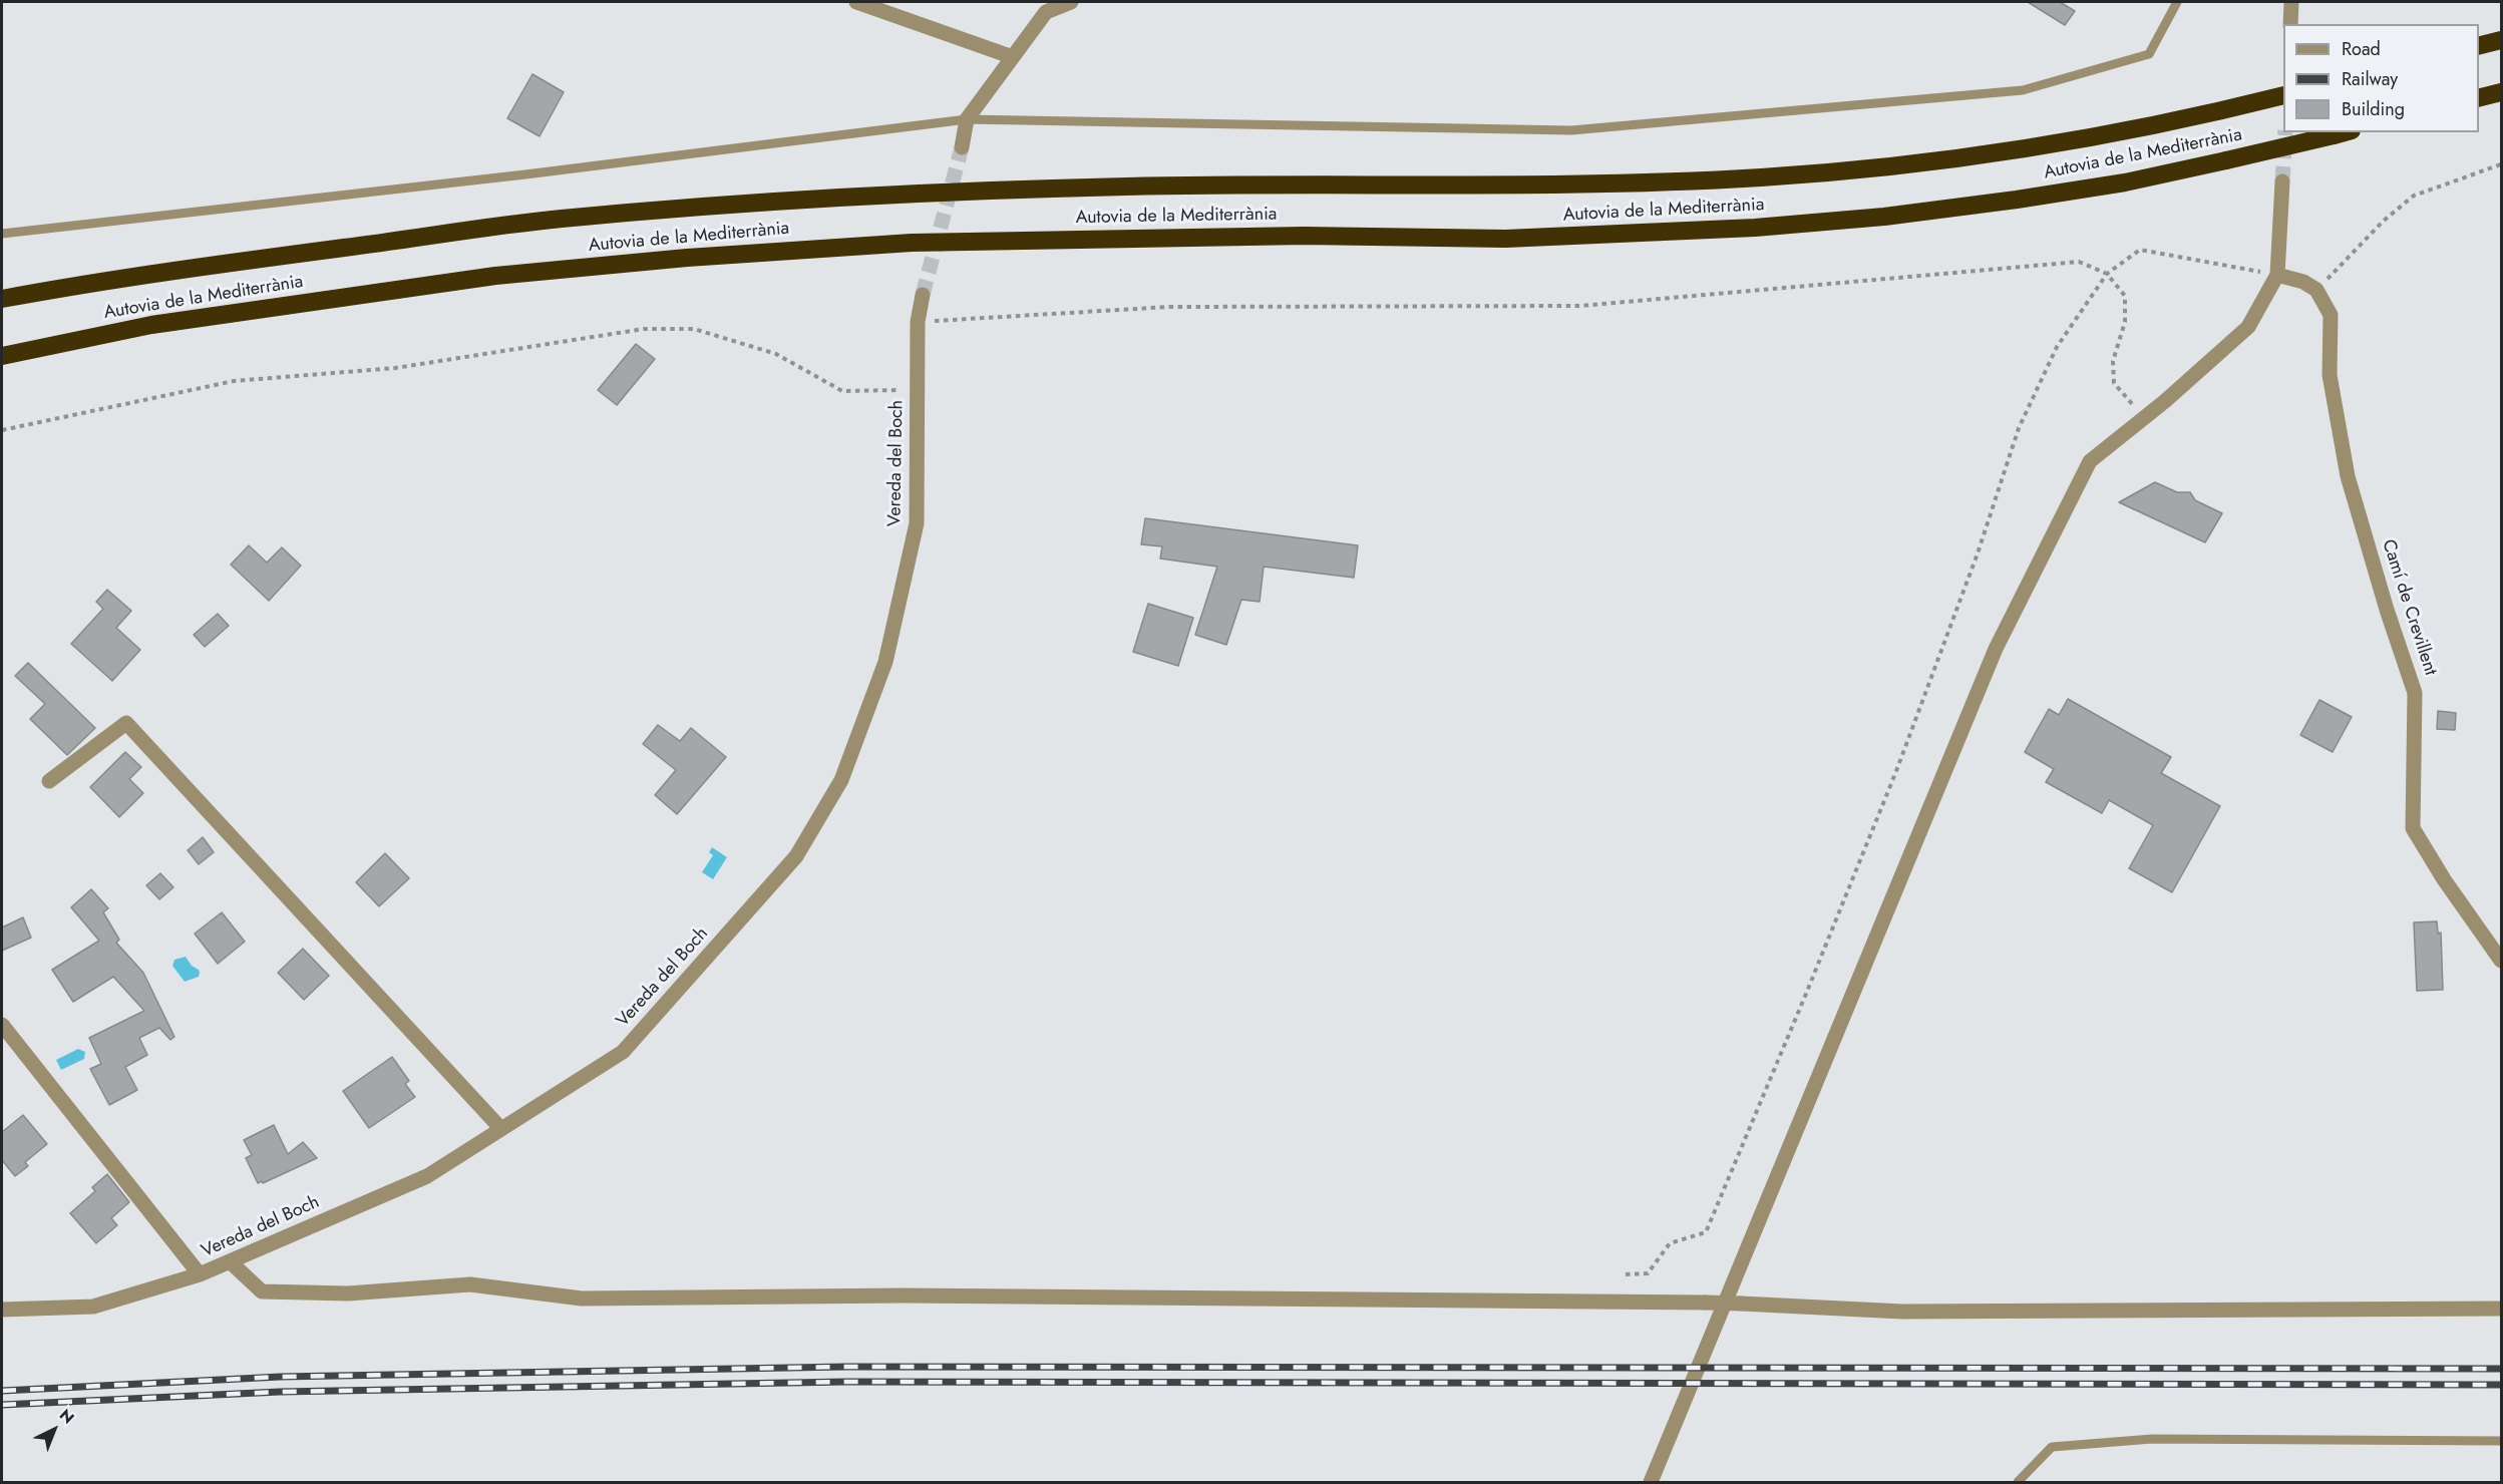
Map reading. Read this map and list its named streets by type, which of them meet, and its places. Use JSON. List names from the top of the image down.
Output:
{
  "streets": {
    "highway": ["Autovia de la Mediterrània"],
    "street": ["Vereda del Boch", "Camí de Crevillent"]
  },
  "legend": ["Road", "Railway", "Building"],
  "north": "top right"
}
